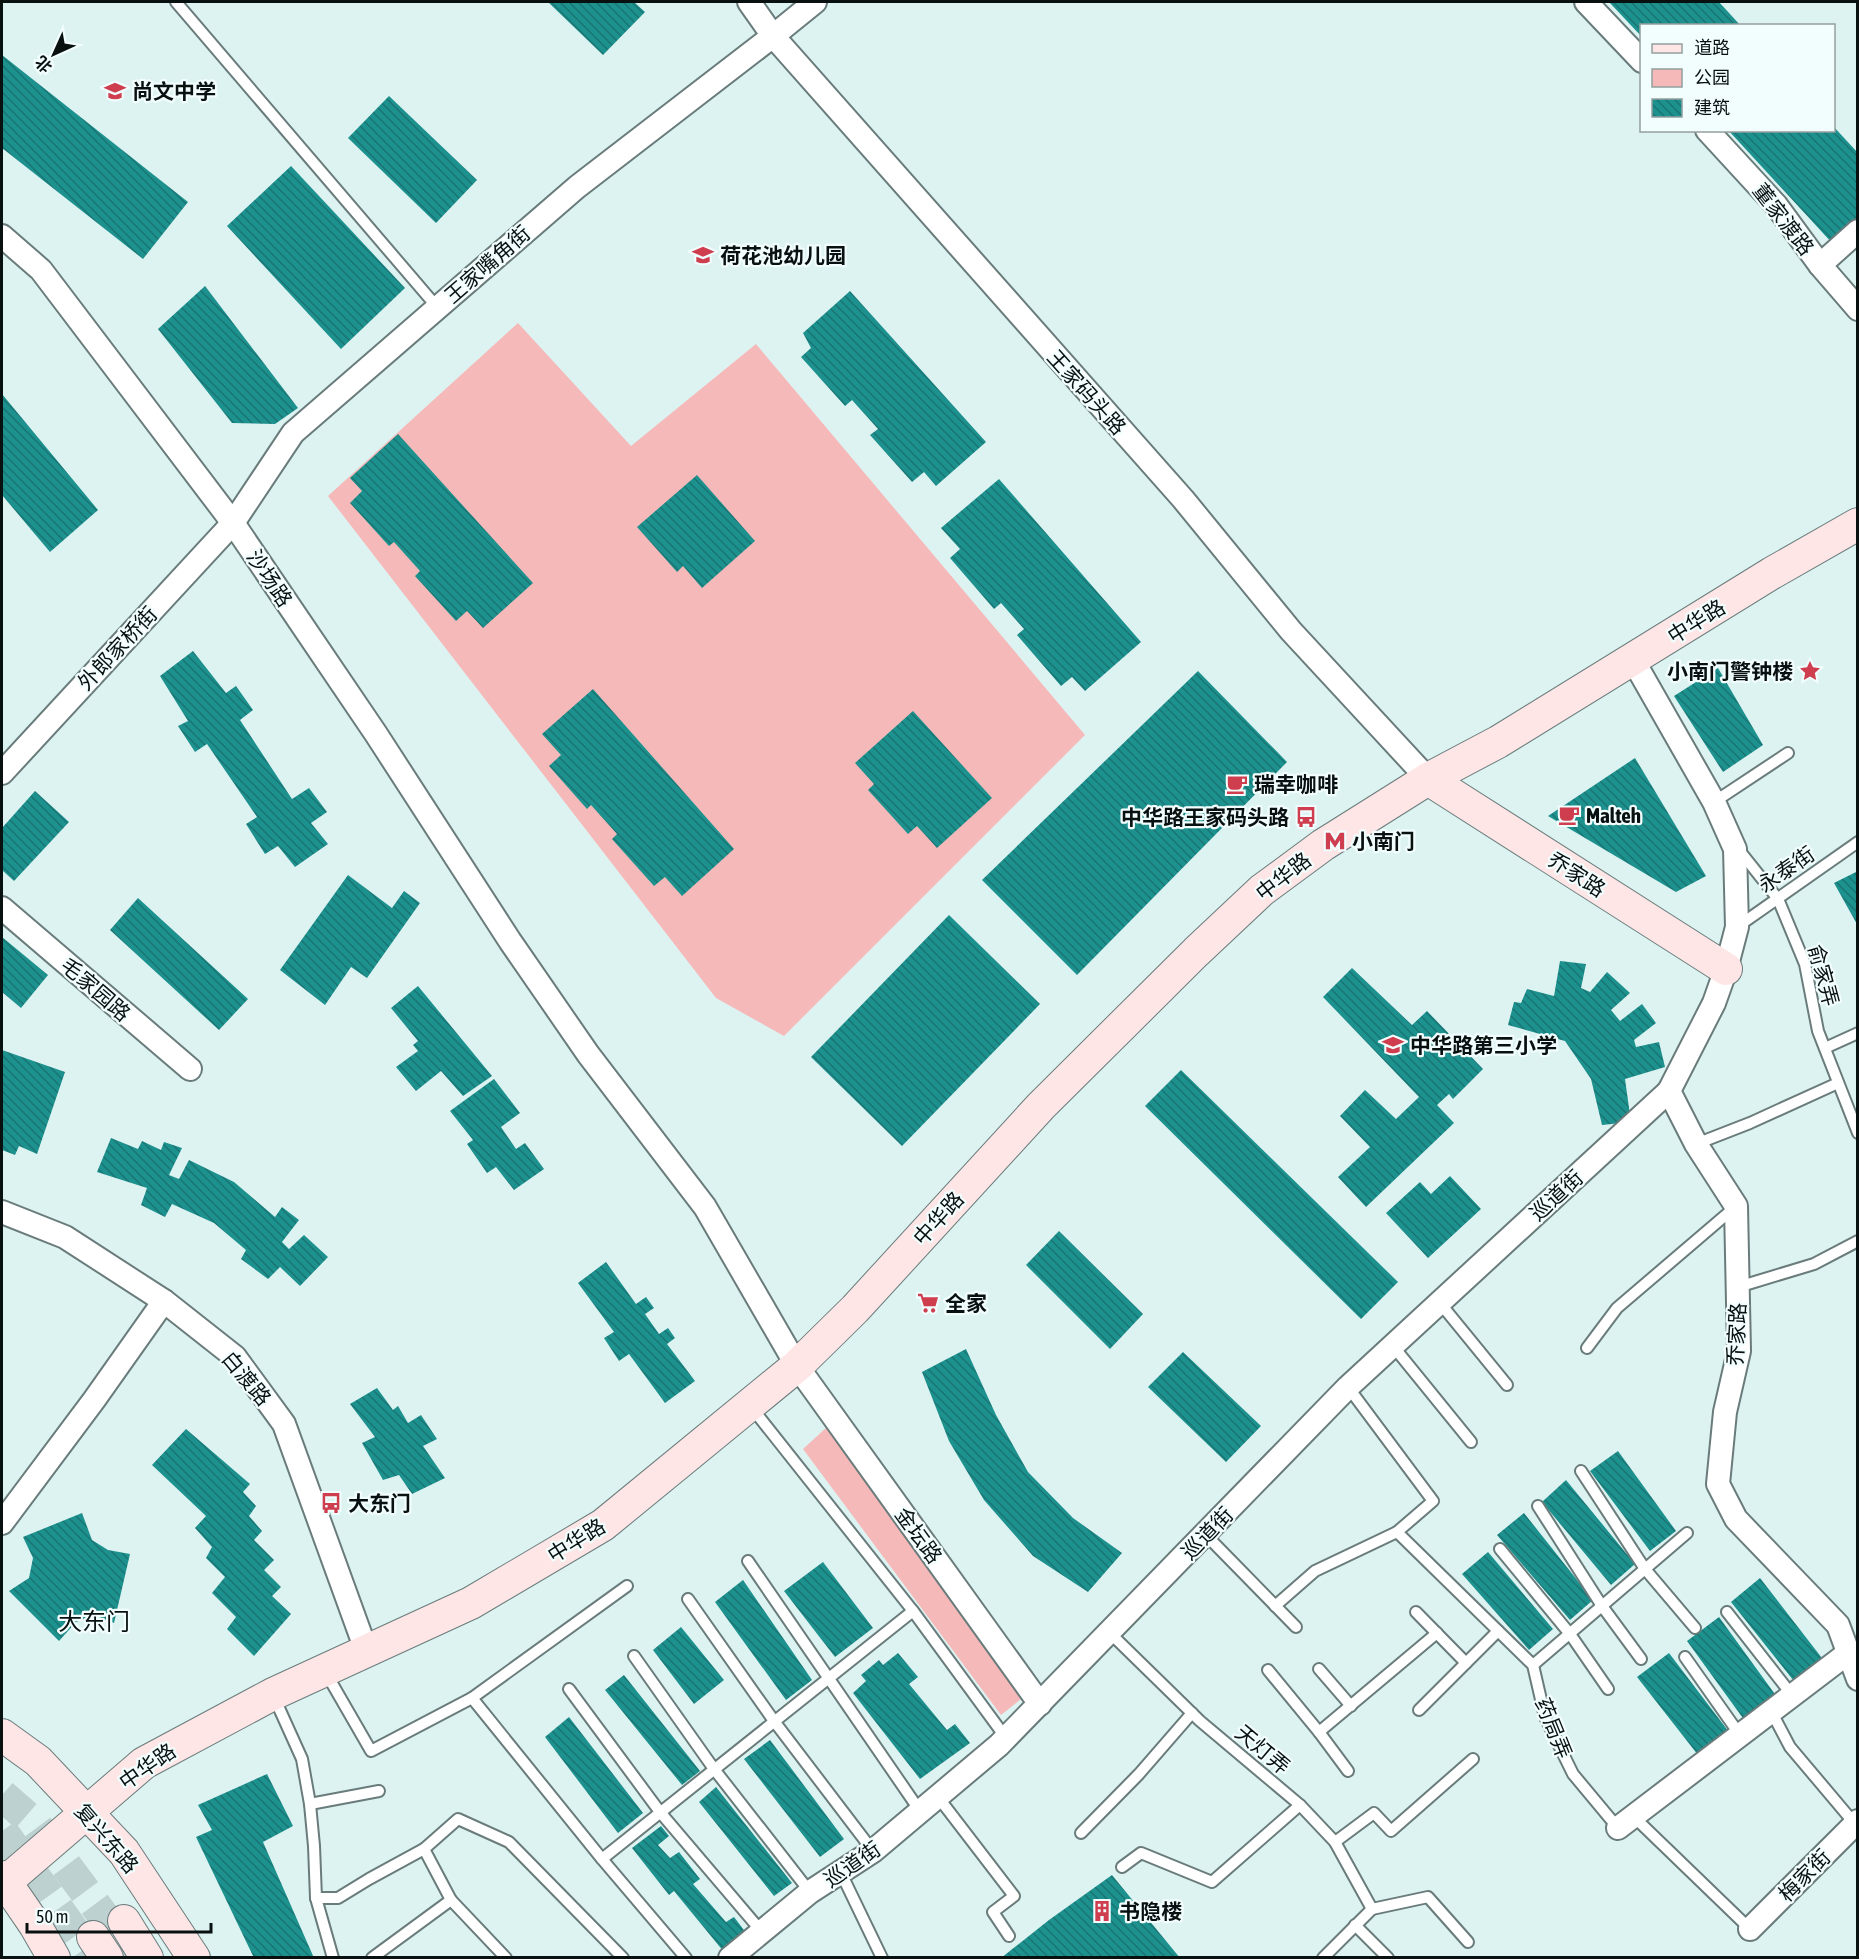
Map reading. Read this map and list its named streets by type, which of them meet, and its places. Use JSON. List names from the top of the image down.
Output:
{
  "streets": {
    "street": [
      "董家渡路",
      "王家嘴角街",
      "王家码头路",
      "沙场路",
      "中华路",
      "外郎家桥街",
      "乔家路",
      "毛家园路",
      "巡道街",
      "白渡路",
      "金坛路",
      "复兴东路",
      "梅家街"
    ],
    "lane": [
      "永泰街",
      "俞家弄",
      "药局弄",
      "天灯弄"
    ]
  },
  "crossings": [
    ["王家嘴角街", "王家码头路"],
    ["王家嘴角街", "沙场路"],
    ["王家嘴角街", "外郎家桥街"],
    ["王家码头路", "中华路"],
    ["王家码头路", "乔家路"],
    ["沙场路", "中华路"],
    ["沙场路", "外郎家桥街"],
    ["沙场路", "金坛路"],
    ["中华路", "乔家路"],
    ["中华路", "白渡路"],
    ["中华路", "金坛路"],
    ["中华路", "复兴东路"],
    ["永泰街", "俞家弄"],
    ["巡道街", "金坛路"],
    ["巡道街", "天灯弄"],
    ["药局弄", "梅家街"]
  ],
  "districts": ["大东门"],
  "places": {
    "school or university": ["尚文中学", "荷花池幼儿园", "中华路第三小学"],
    "place": ["小南门警钟楼"],
    "cafe": ["瑞幸咖啡", "Malteh"],
    "bus stop": ["中华路王家码头路", "大东门"],
    "metro station": ["小南门"],
    "supermarket": ["全家"],
    "building": ["书隐楼"]
  },
  "legend": ["道路", "公园", "建筑"],
  "scale_bar": "50 m",
  "north": "bottom left"
}
